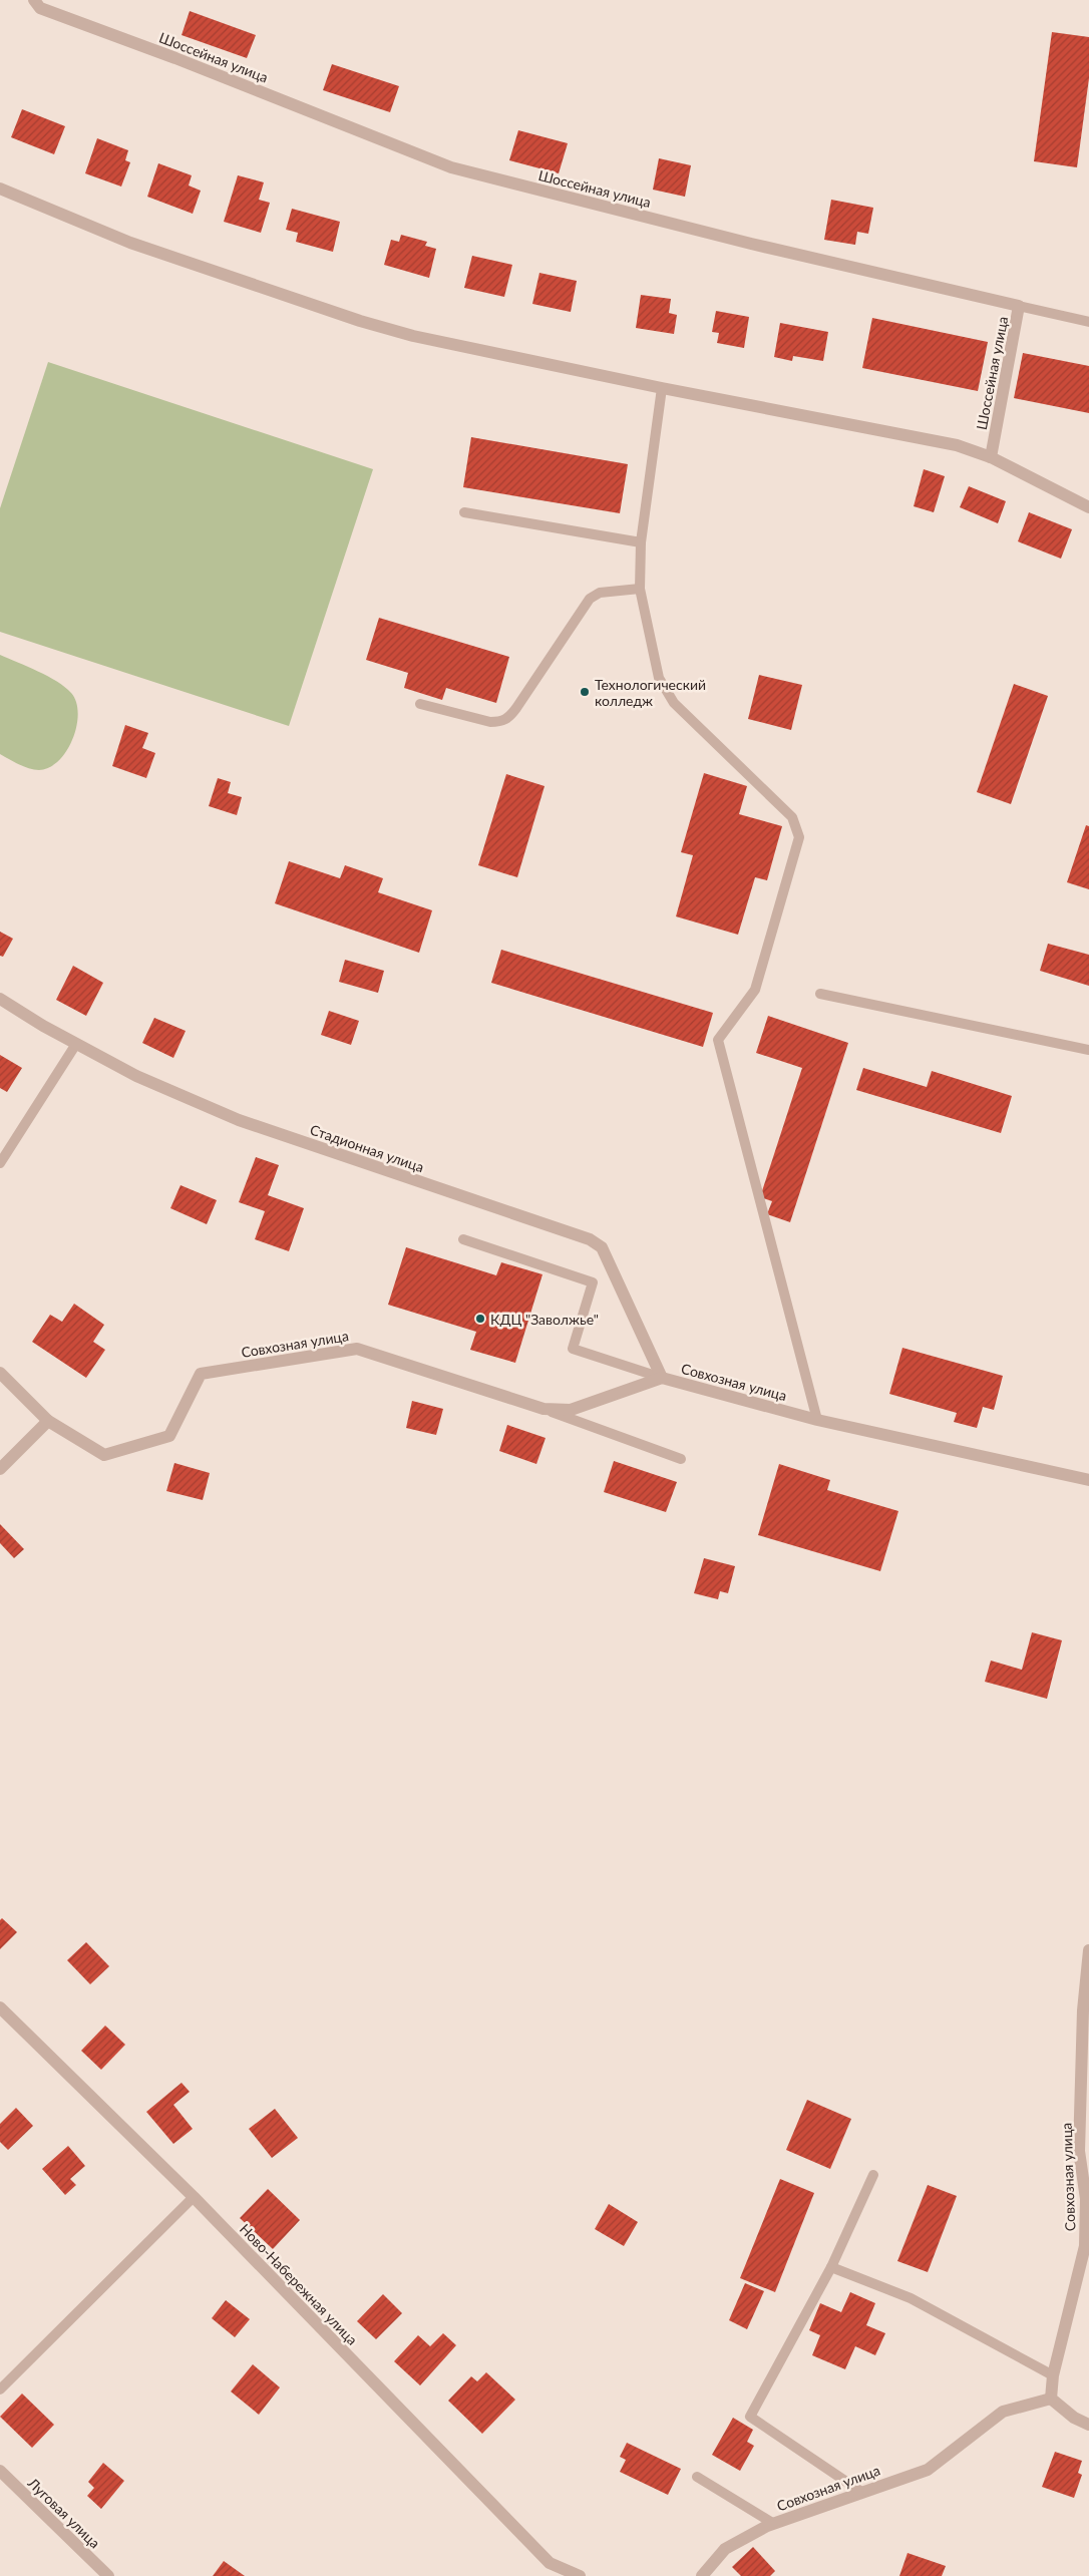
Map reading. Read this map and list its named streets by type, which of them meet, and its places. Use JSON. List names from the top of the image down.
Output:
{
  "streets": {
    "street": [
      "Шоссейная улица",
      "Стадионная улица",
      "Совхозная улица",
      "Ново-Набережная улица",
      "Луговая улица"
    ]
  },
  "crossings": [
    ["Стадионная улица", "Совхозная улица"]
  ],
  "places": ["Технологический колледж", "КДЦ \"Заволжье\""]
}
